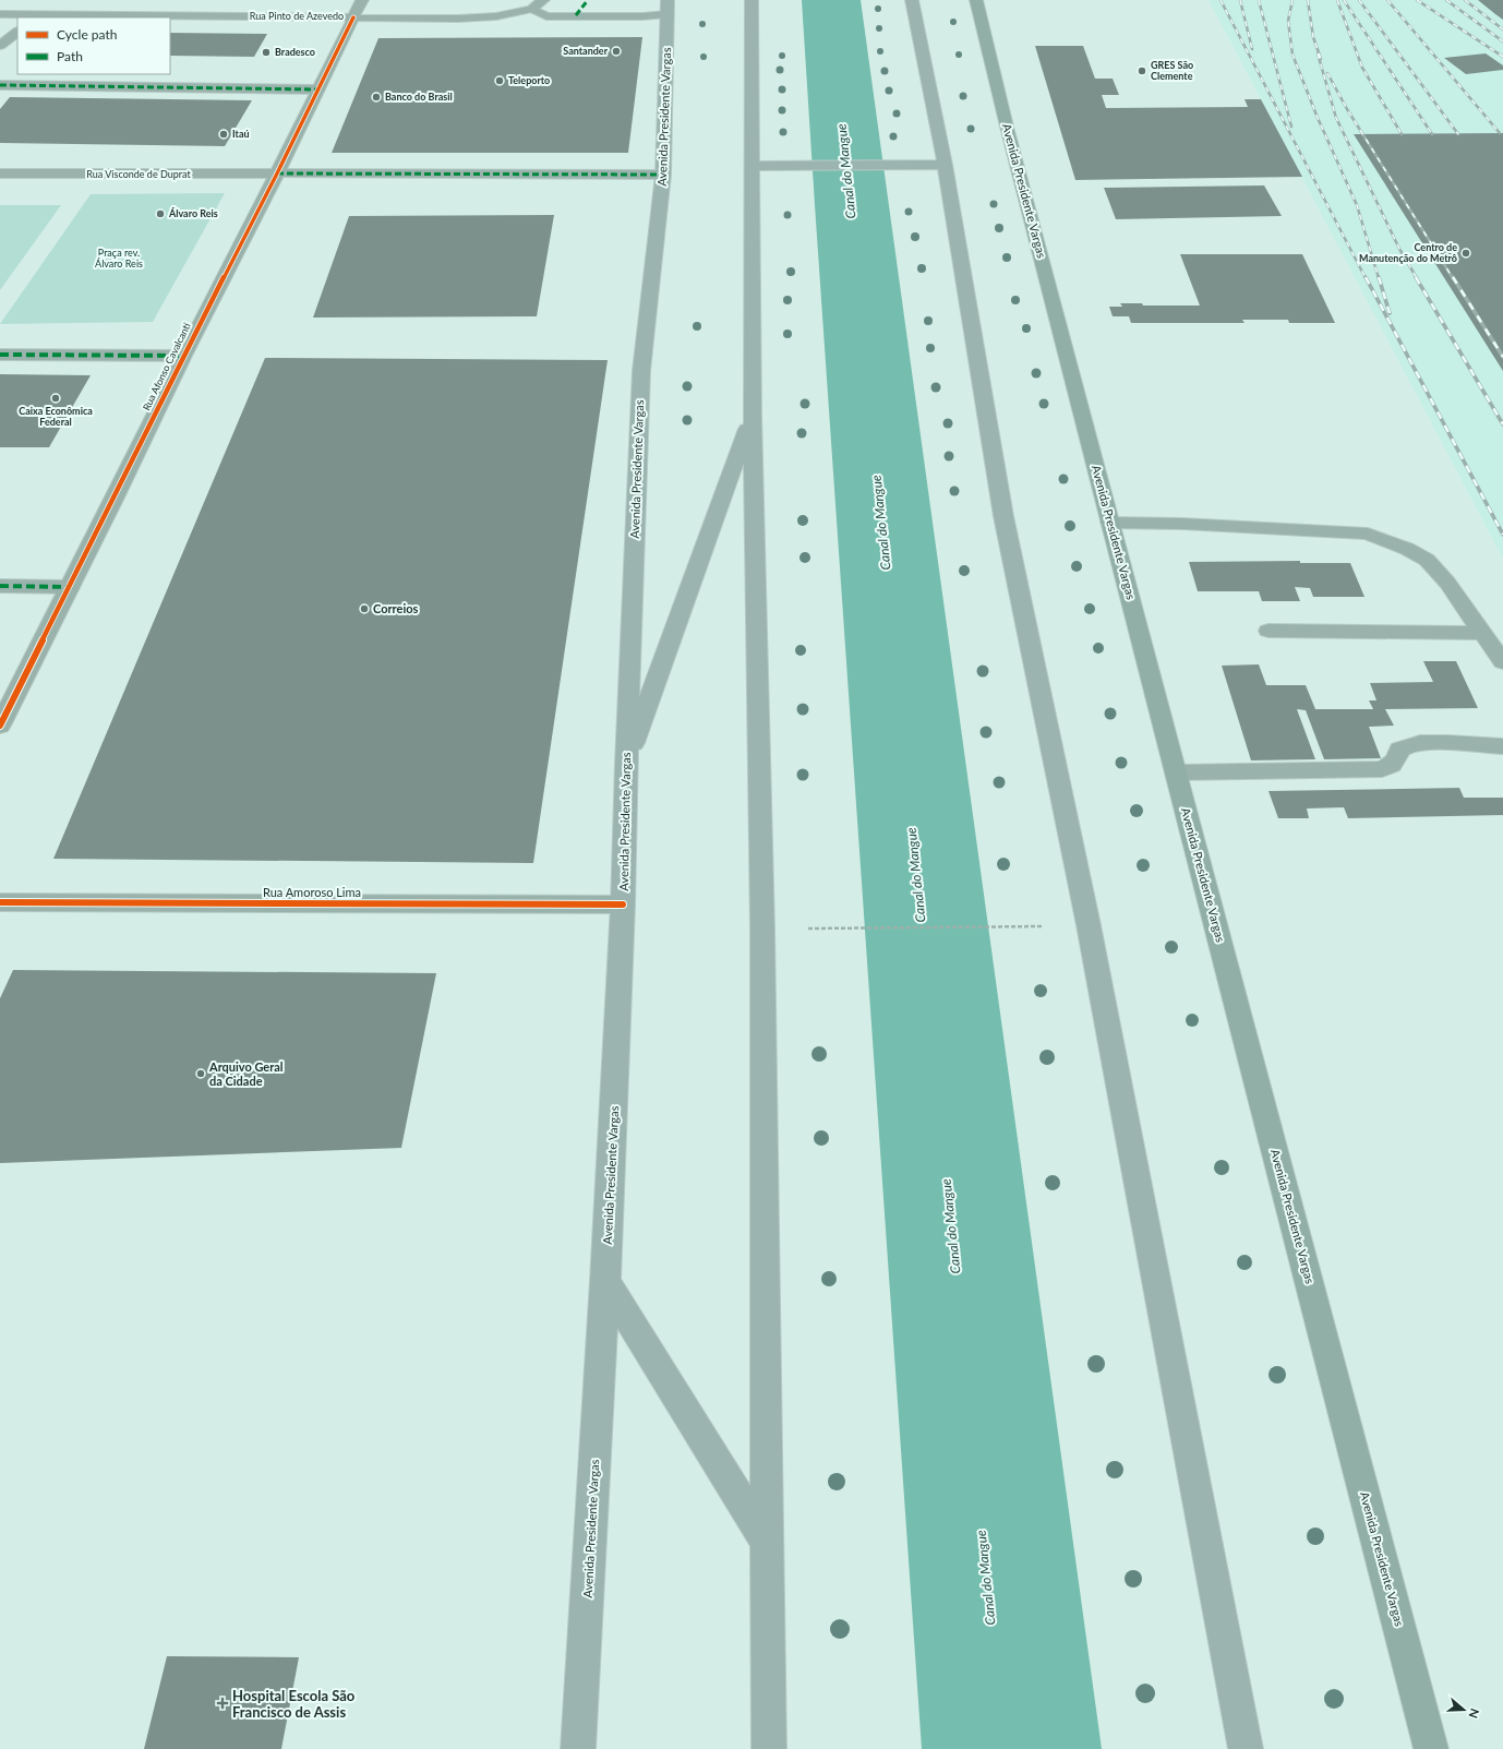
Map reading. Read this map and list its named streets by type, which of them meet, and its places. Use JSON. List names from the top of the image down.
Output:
{
  "streets": {
    "main road": ["Avenida Presidente Vargas"],
    "street": [
      "Rua Pinto de Azevedo",
      "Rua Visconde de Duprat",
      "Rua Afonso Cavalcanti",
      "Rua Amoroso Lima"
    ]
  },
  "crossings": [
    ["Rua Pinto de Azevedo", "Rua Afonso Cavalcanti"],
    ["Avenida Presidente Vargas", "Rua Visconde de Duprat"],
    ["Avenida Presidente Vargas", "Rua Amoroso Lima"],
    ["Rua Visconde de Duprat", "Rua Afonso Cavalcanti"]
  ],
  "water": ["Canal do Mangue"],
  "parks": ["Praça rev. Álvaro Reis"],
  "places": {
    "other": [
      "Santander",
      "Bradesco",
      "GRES São Clemente",
      "Teleporto",
      "Banco do Brasil",
      "Itaú",
      "Álvaro Reis",
      "Centro de Manutenção do Metrô",
      "Caixa Econômica Federal",
      "Correios",
      "Arquivo Geral da Cidade"
    ],
    "health": ["Hospital Escola São Francisco de Assis"]
  },
  "legend": ["Cycle path", "Path"],
  "north": "right"
}
